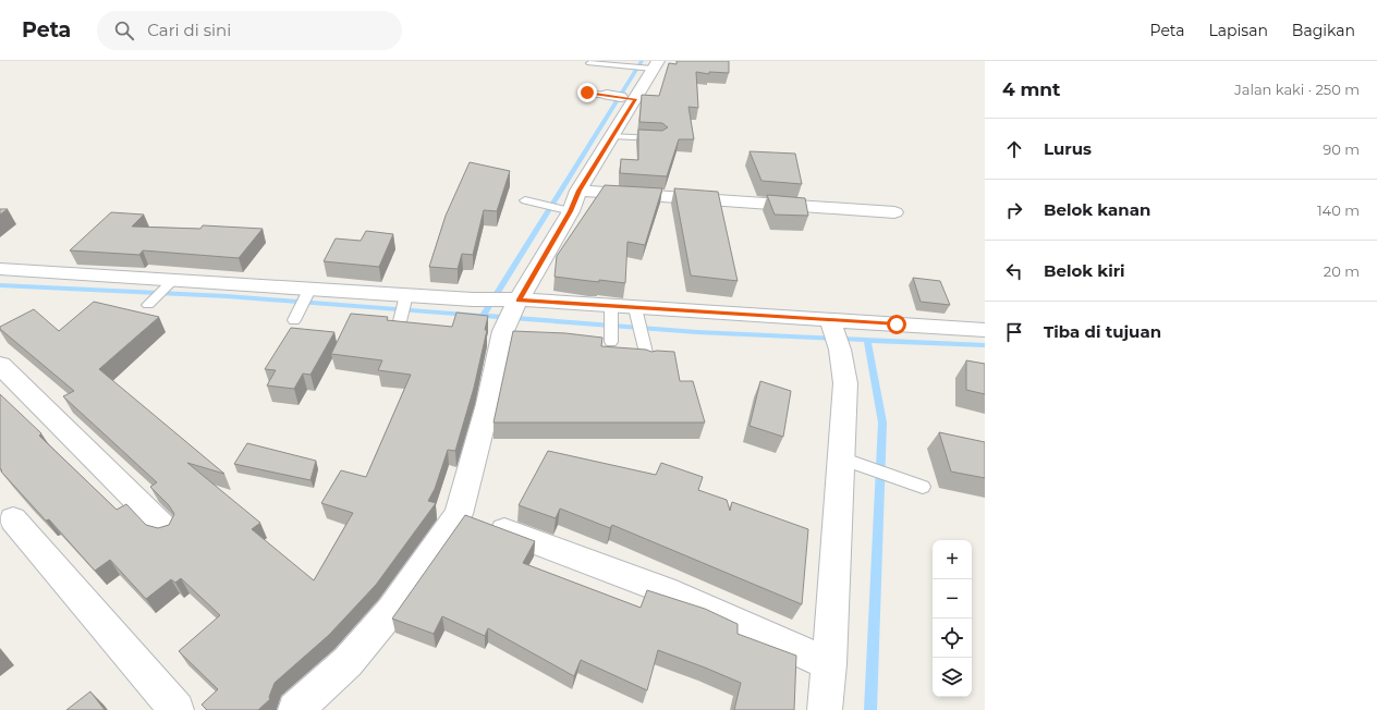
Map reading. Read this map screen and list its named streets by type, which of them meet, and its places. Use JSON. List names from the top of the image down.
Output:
{
  "page": {
    "header": "Peta",
    "search": "Cari di sini",
    "nav": ["Peta", "Lapisan", "Bagikan"],
    "heading": ["4 mnt", "Jalan kaki · 250 m"],
    "list": [
      ["Lurus", "90 m"],
      ["Belok kanan", "140 m"],
      ["Belok kiri", "20 m"],
      "Tiba di tujuan"
    ],
    "map_buttons": ["+", "−"]
  }
}
